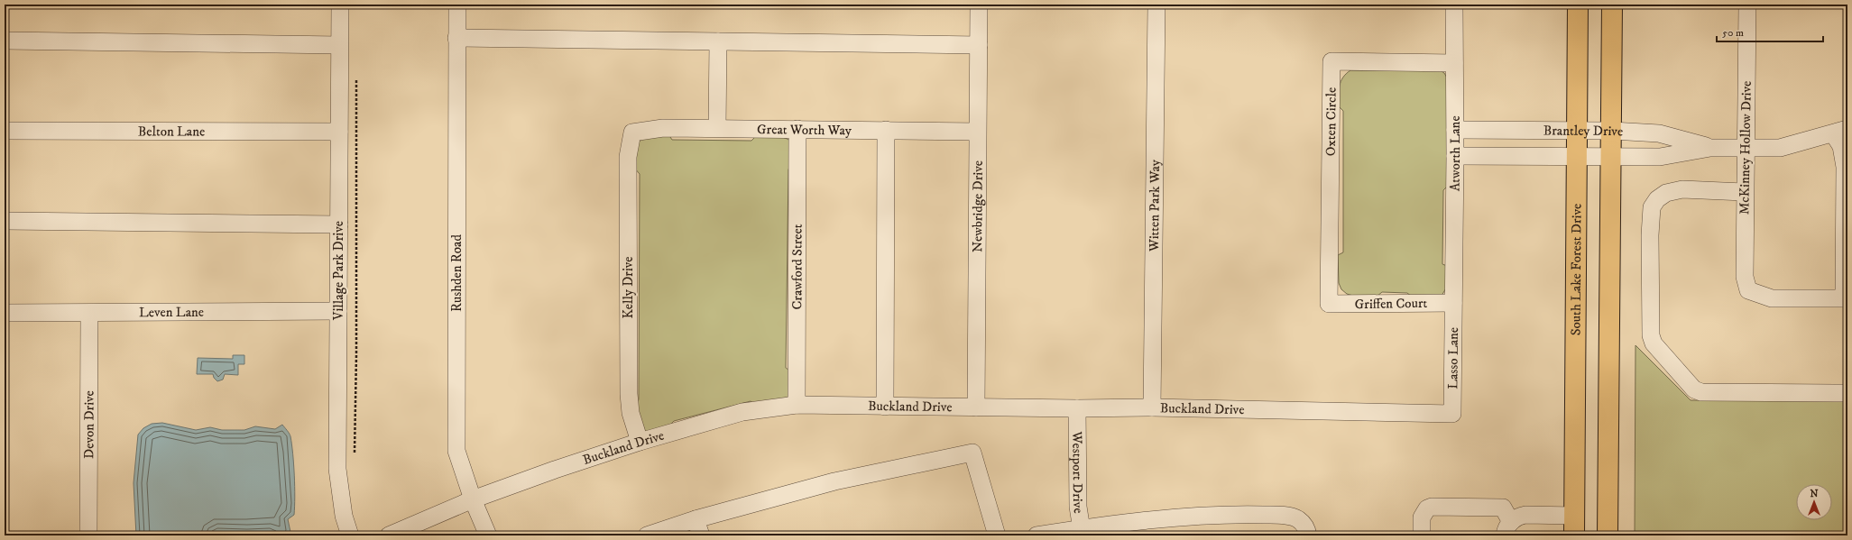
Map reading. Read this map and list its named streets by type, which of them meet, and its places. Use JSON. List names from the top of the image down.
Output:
{
  "streets": {
    "main road": ["South Lake Forest Drive"],
    "street": [
      "Oxten Circle",
      "Great Worth Way",
      "Brantley Drive",
      "Belton Lane",
      "McKinney Hollow Drive",
      "Atworth Lane",
      "Witten Park Way",
      "Newbridge Drive",
      "Crawford Street",
      "Village Park Drive",
      "Rushden Road",
      "Kelly Drive",
      "Griffen Court",
      "Leven Lane",
      "Lasso Lane",
      "Buckland Drive",
      "Devon Drive",
      "Westport Drive"
    ]
  },
  "crossings": [
    ["Oxten Circle", "Atworth Lane"],
    ["Oxten Circle", "Griffen Court"],
    ["Great Worth Way", "Newbridge Drive"],
    ["Great Worth Way", "Crawford Street"],
    ["Great Worth Way", "Kelly Drive"],
    ["Brantley Drive", "McKinney Hollow Drive"],
    ["Brantley Drive", "Atworth Lane"],
    ["Brantley Drive", "South Lake Forest Drive"],
    ["Belton Lane", "Village Park Drive"],
    ["Atworth Lane", "Griffen Court"],
    ["Atworth Lane", "Lasso Lane"],
    ["Witten Park Way", "Buckland Drive"],
    ["Newbridge Drive", "Buckland Drive"],
    ["Crawford Street", "Buckland Drive"],
    ["Village Park Drive", "Leven Lane"],
    ["Rushden Road", "Buckland Drive"],
    ["Kelly Drive", "Buckland Drive"],
    ["Griffen Court", "Lasso Lane"],
    ["Leven Lane", "Devon Drive"],
    ["Lasso Lane", "Buckland Drive"],
    ["Buckland Drive", "Westport Drive"]
  ],
  "scale_bar": "50 m",
  "north": "top"
}
